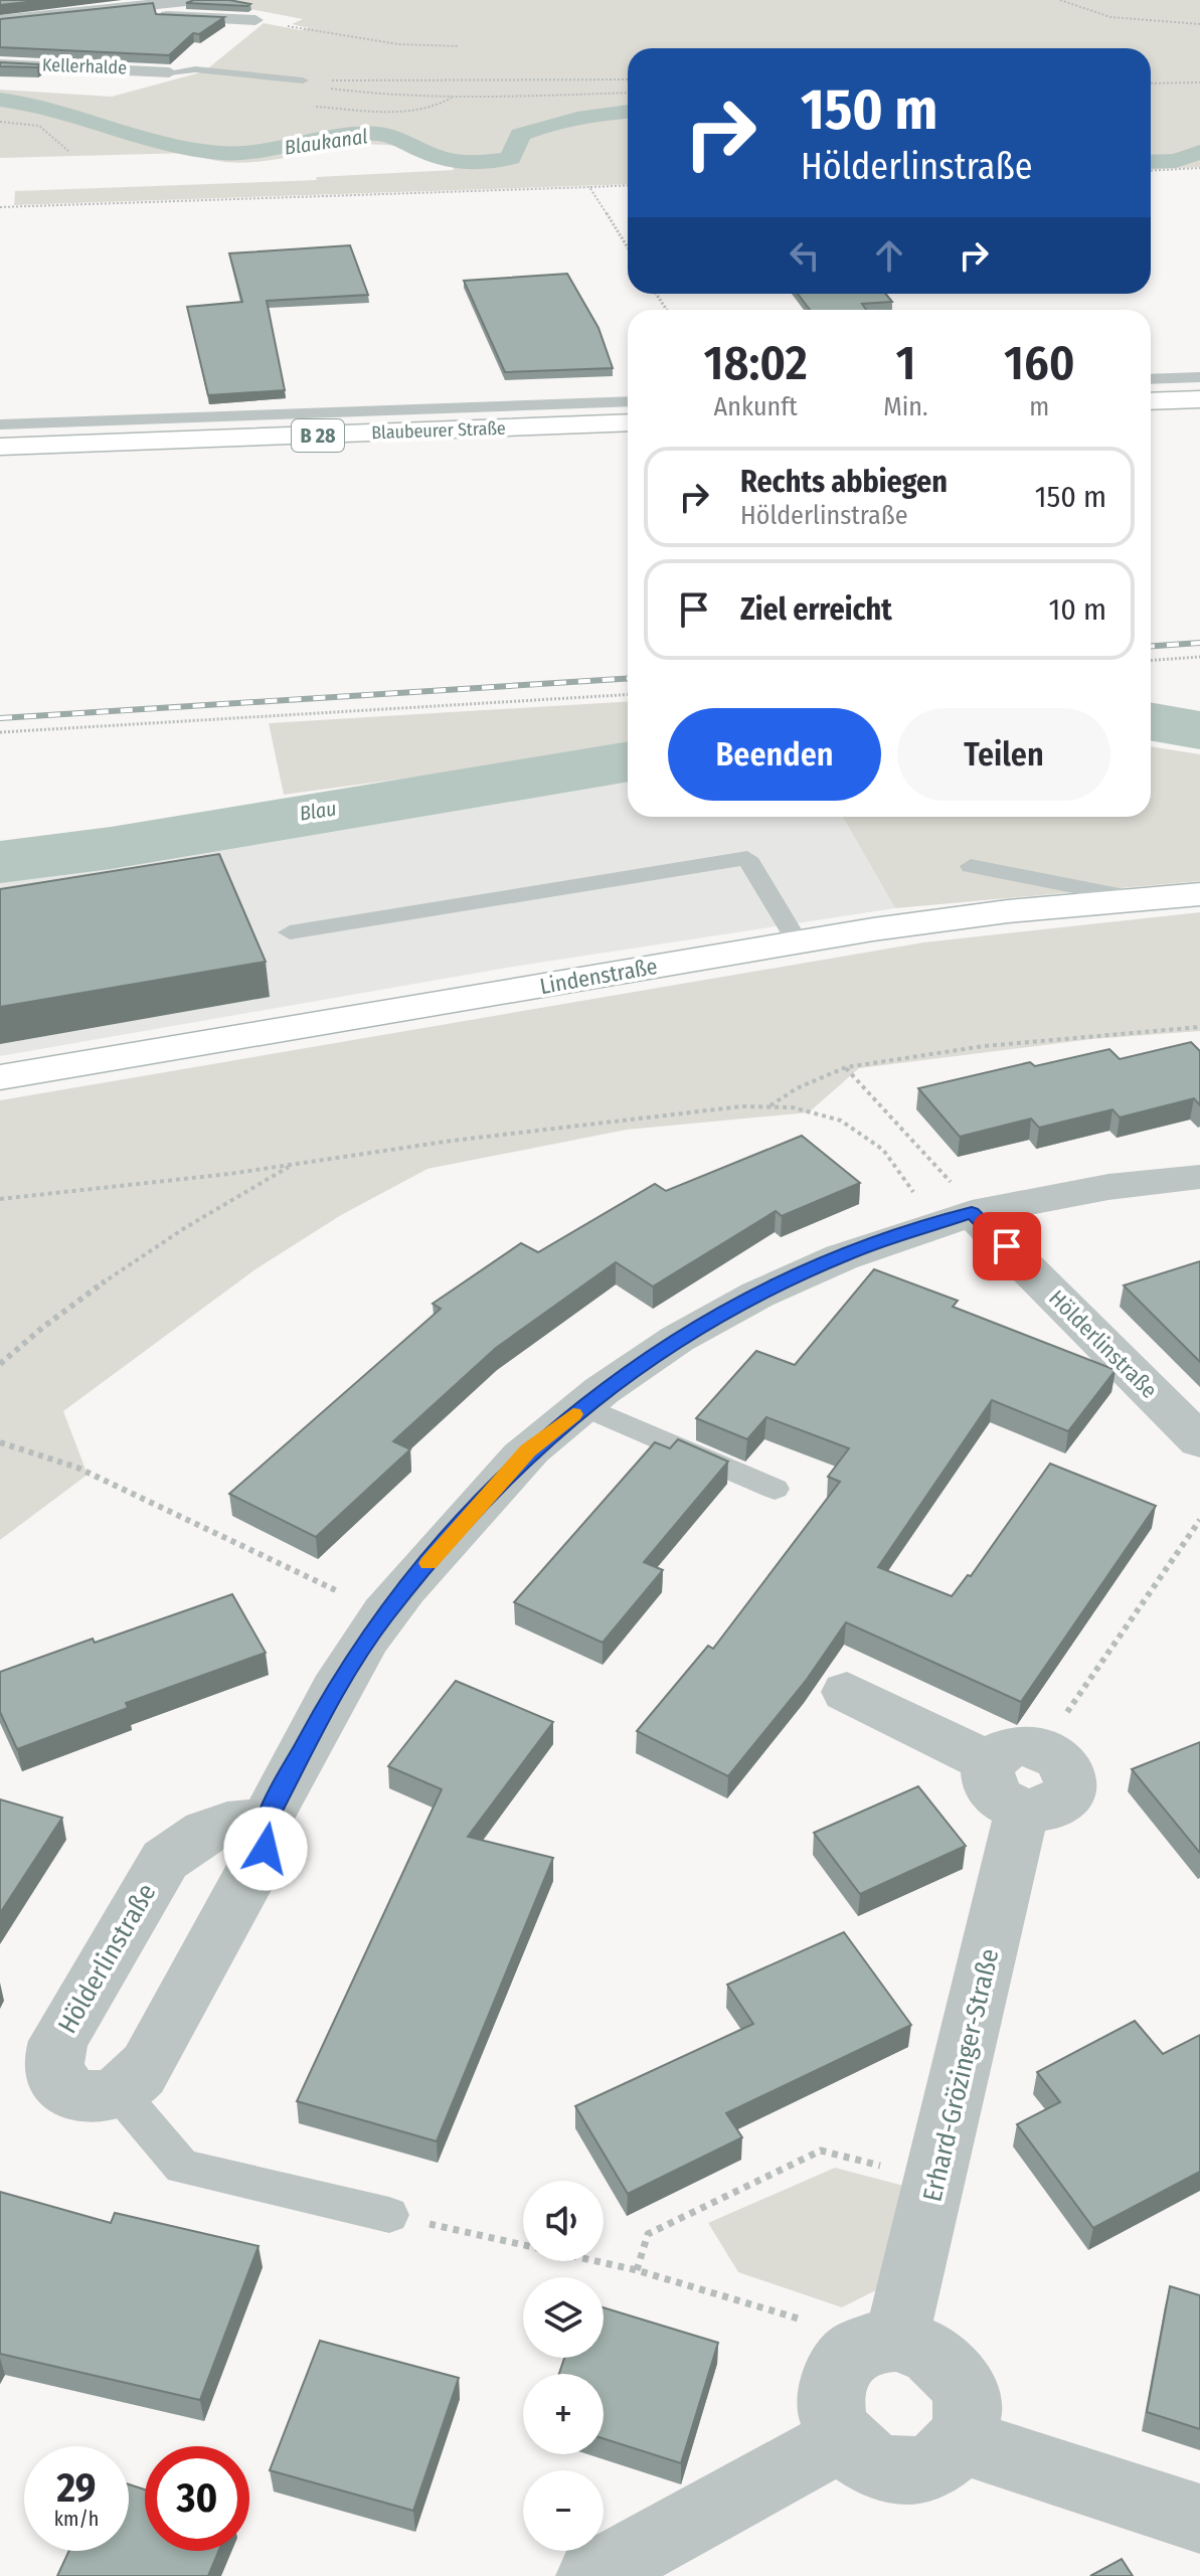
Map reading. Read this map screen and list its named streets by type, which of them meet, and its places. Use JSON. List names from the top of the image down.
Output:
{
  "streets": {
    "street": [
      "Kellerhalde",
      "Blaubeurer Straße",
      "B 28",
      "Lindenstraße",
      "Hölderlinstraße",
      "Erhard-Grözinger-Straße"
    ]
  },
  "water": ["Blaukanal", "Blau"],
  "page": {
    "turn": ["150 m", "Hölderlinstraße"],
    "eta": [
      "18:02",
      "Ankunft",
      "1",
      "Min.",
      "160",
      "m"
    ],
    "list": [
      {
        "name": "Rechts abbiegen",
        "note": "Hölderlinstraße",
        "value": "150 m"
      },
      {
        "name": "Ziel erreicht",
        "value": "10 m"
      }
    ],
    "buttons": ["Beenden", "Teilen"],
    "map_buttons": ["+", "−"],
    "speed": "29 km/h",
    "limit": "30"
  }
}
